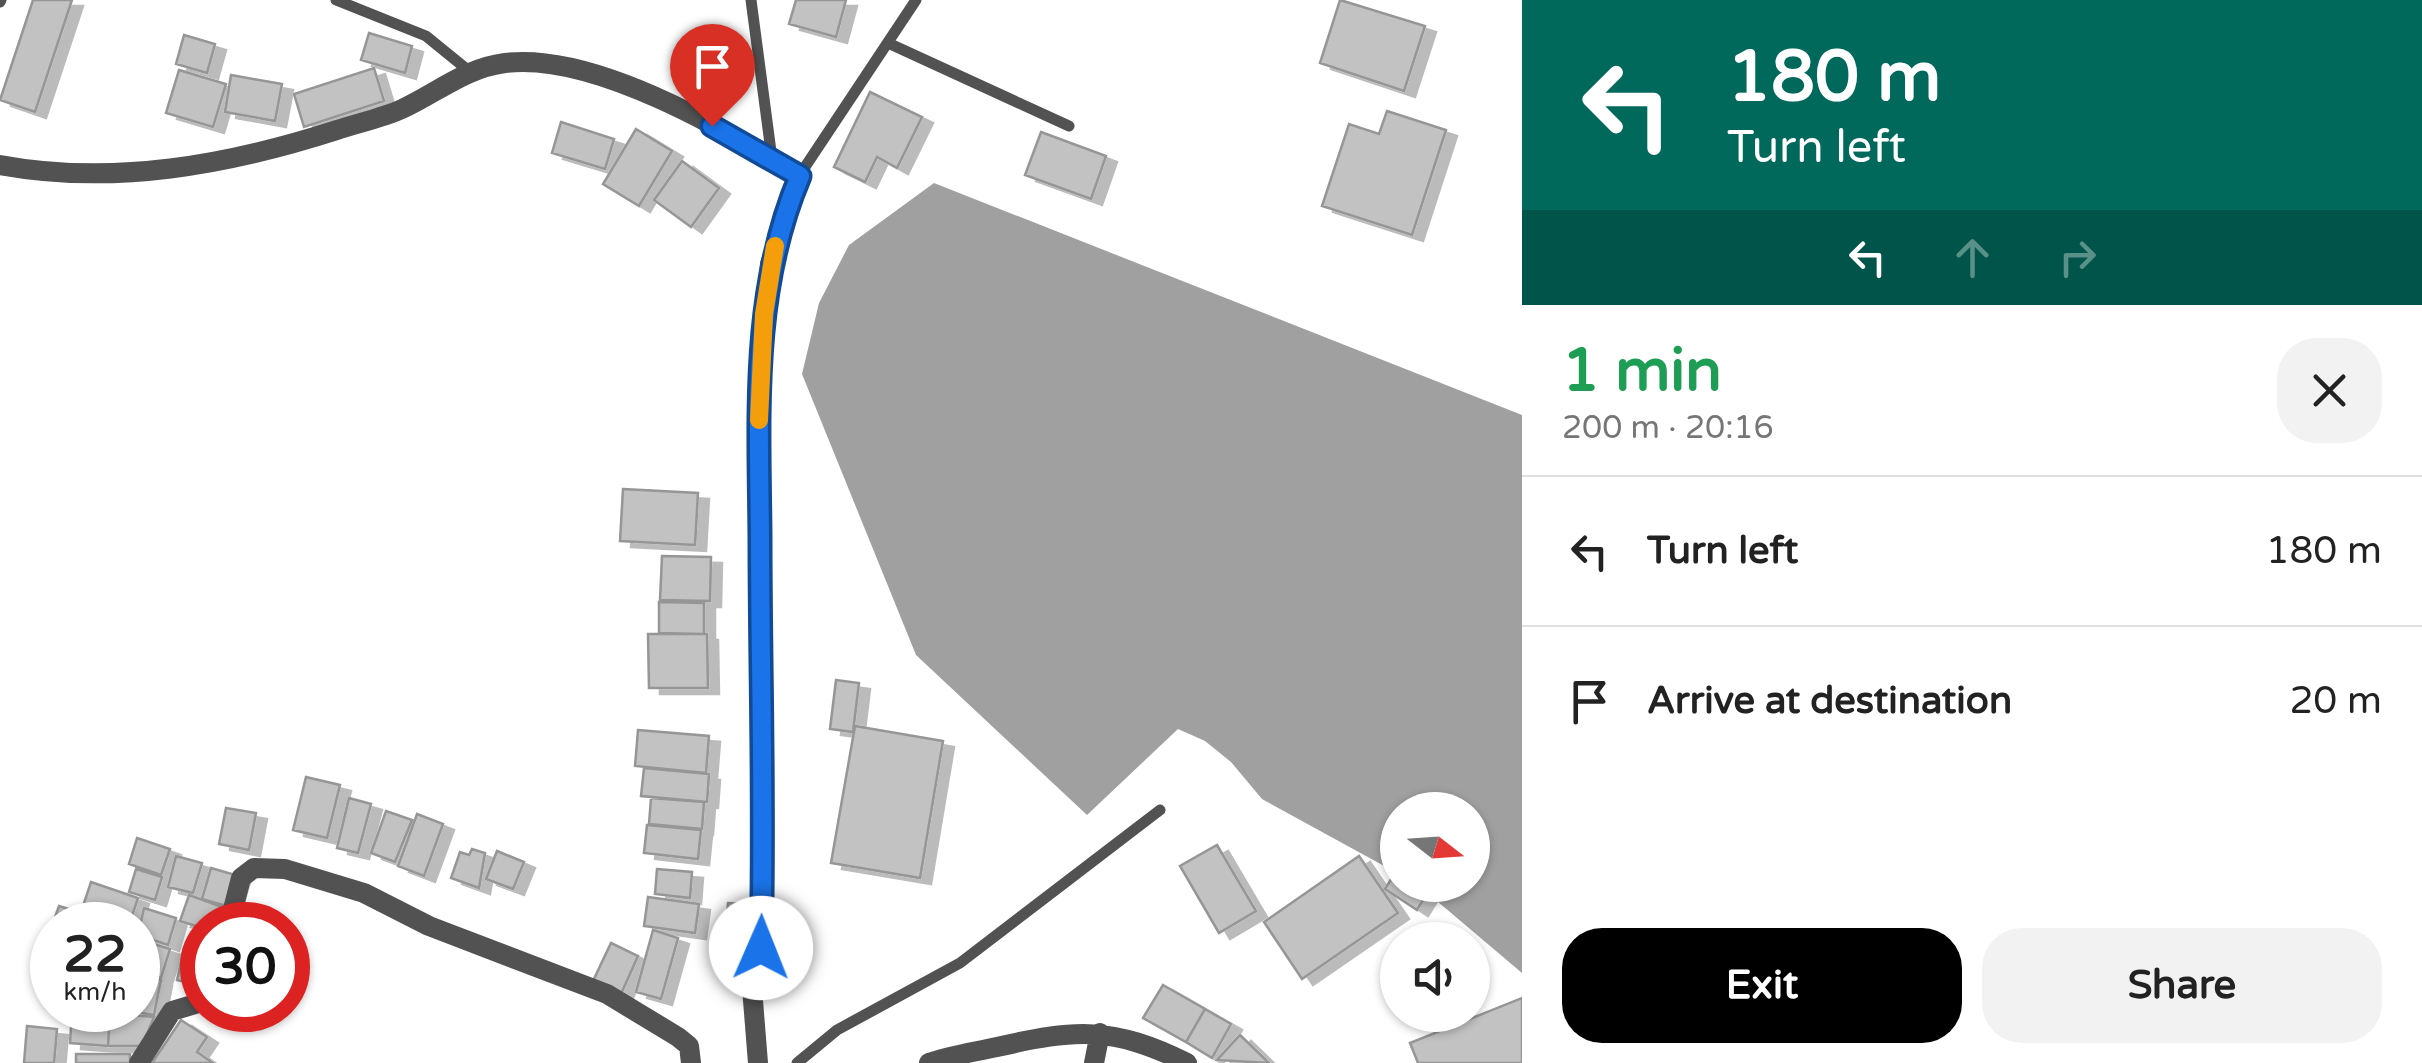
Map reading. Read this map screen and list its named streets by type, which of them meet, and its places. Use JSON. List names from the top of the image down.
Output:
{
  "north": "right",
  "page": {
    "turn": ["180 m", "Turn left"],
    "heading": ["1 min", "200 m · 20:16"],
    "list": [
      {
        "name": "Turn left",
        "value": "180 m"
      },
      {
        "name": "Arrive at destination",
        "value": "20 m"
      }
    ],
    "speed": "22 km/h",
    "limit": "30",
    "buttons": ["Exit", "Share"]
  }
}
